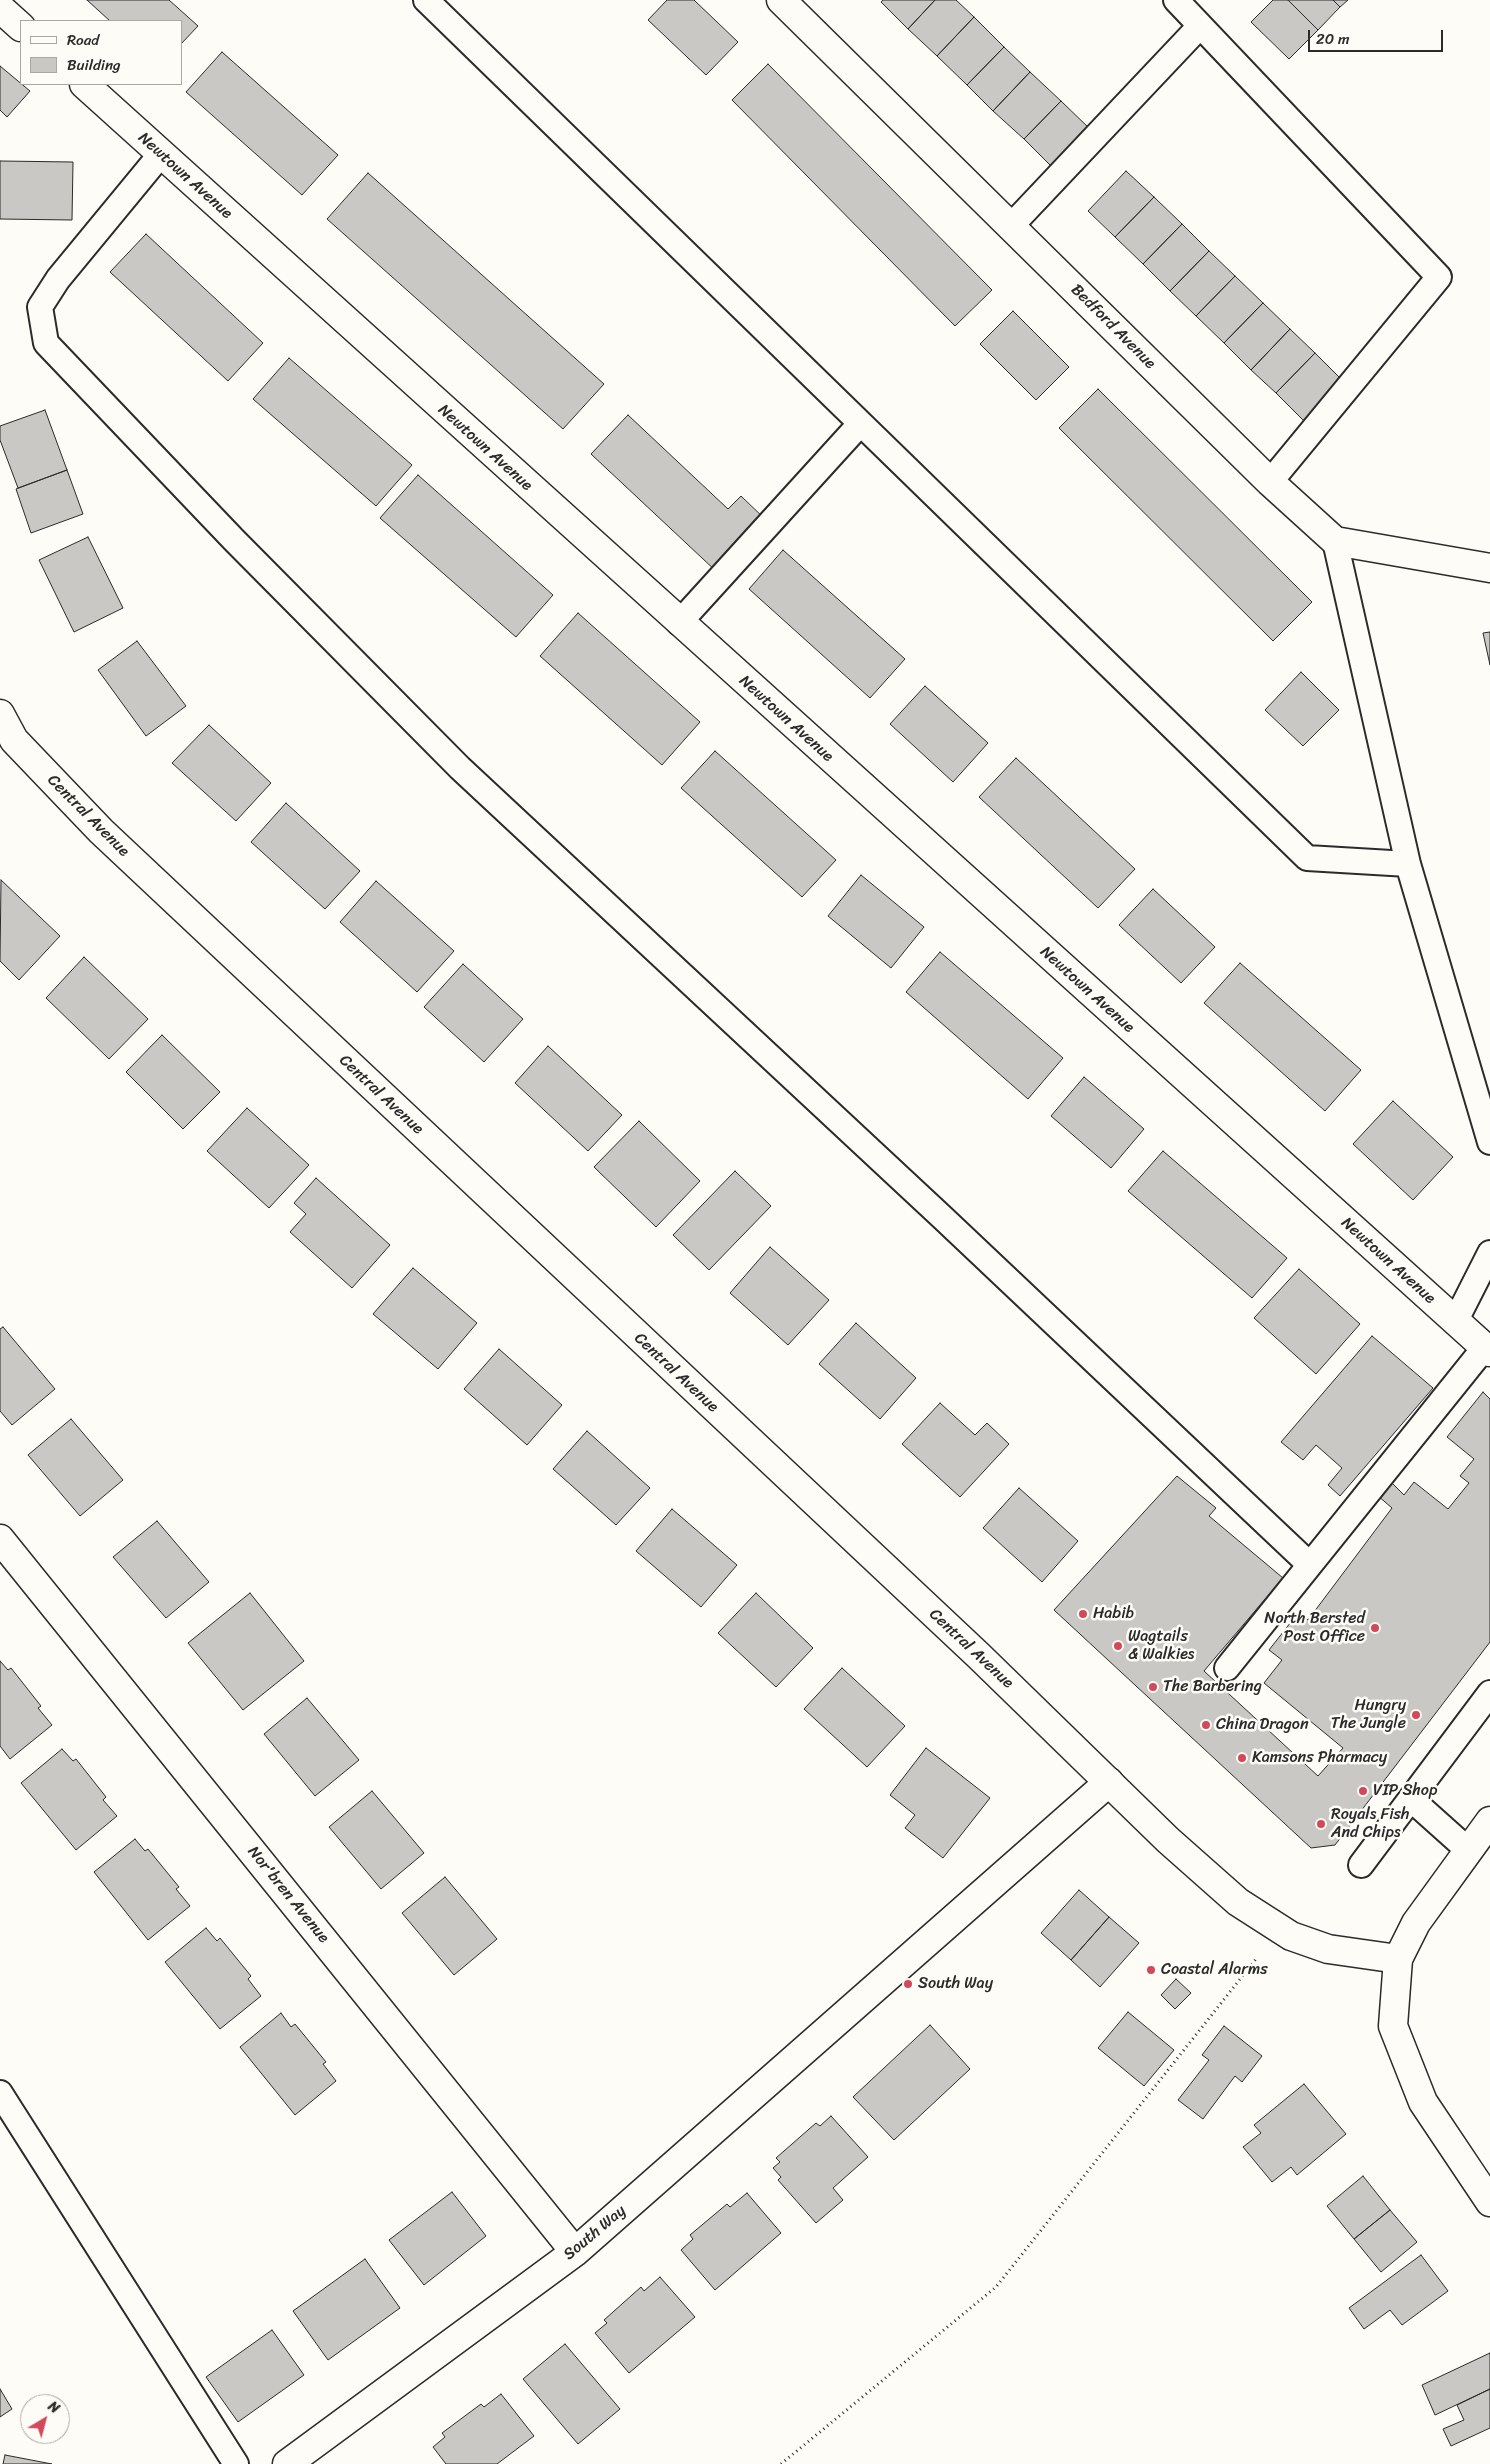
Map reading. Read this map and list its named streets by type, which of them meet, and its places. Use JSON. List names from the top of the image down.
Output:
{
  "streets": {
    "street": [
      "Newtown Avenue",
      "Bedford Avenue",
      "Central Avenue",
      "Nor'bren Avenue",
      "South Way"
    ]
  },
  "crossings": [
    ["Central Avenue", "South Way"],
    ["Nor'bren Avenue", "South Way"]
  ],
  "places": [
    "Habib",
    "North Bersted Post Office",
    "Wagtails & Walkies",
    "The Barbering",
    "Hungry The Jungle",
    "China Dragon",
    "Kamsons Pharmacy",
    "VIP Shop",
    "Royals Fish And Chips",
    "Coastal Alarms",
    "South Way"
  ],
  "legend": ["Road", "Building"],
  "scale_bar": "20 m",
  "north": "top right"
}
